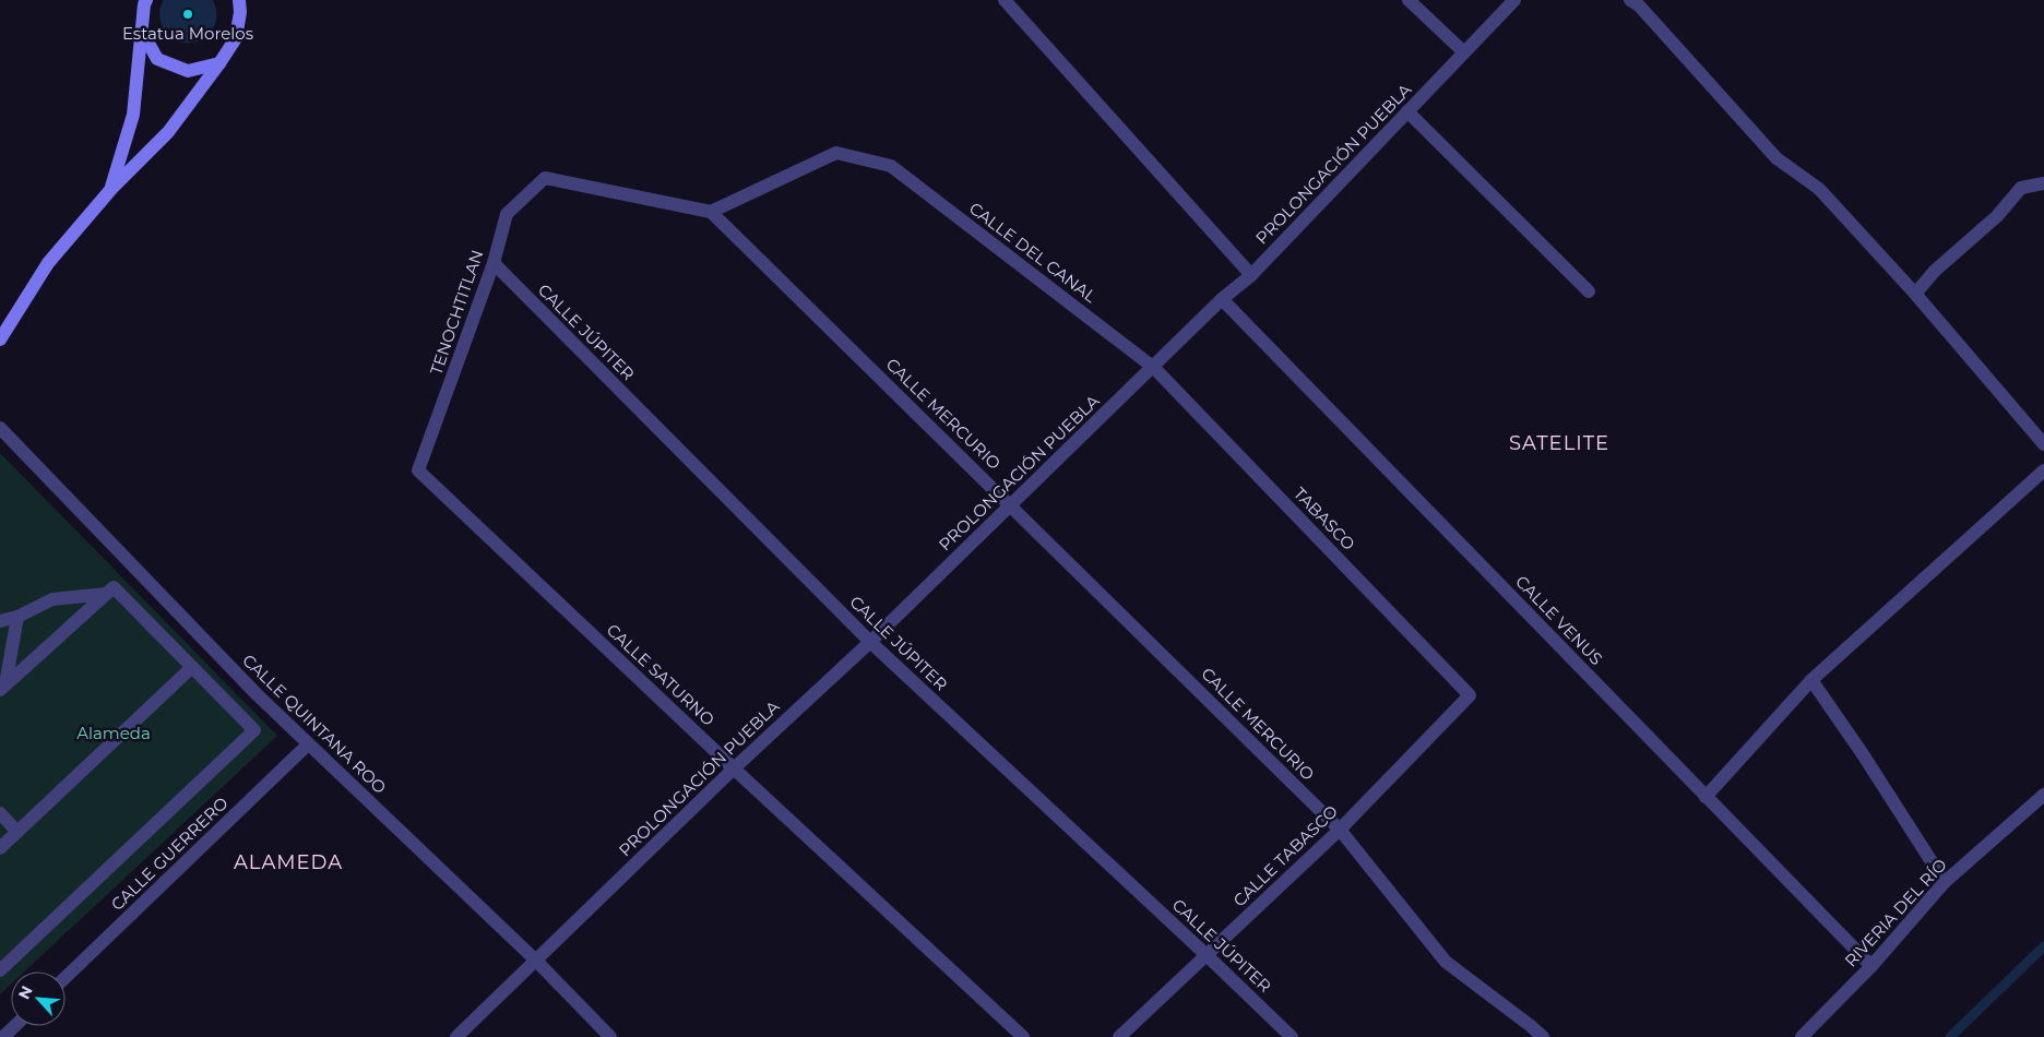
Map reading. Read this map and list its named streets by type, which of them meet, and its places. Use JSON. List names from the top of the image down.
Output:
{
  "streets": {
    "street": [
      "PROLONGACIÓN PUEBLA",
      "CALLE DEL CANAL",
      "TENOCHTITLAN",
      "CALLE JÚPITER",
      "CALLE MERCURIO",
      "TABASCO",
      "CALLE VENUS",
      "CALLE SATURNO",
      "CALLE QUINTANA ROO",
      "CALLE GUERRERO",
      "CALLE TABASCO",
      "RIVERIA DEL RÍO"
    ]
  },
  "crossings": [
    ["PROLONGACIÓN PUEBLA", "CALLE DEL CANAL"],
    ["PROLONGACIÓN PUEBLA", "CALLE JÚPITER"],
    ["PROLONGACIÓN PUEBLA", "CALLE MERCURIO"],
    ["PROLONGACIÓN PUEBLA", "TABASCO"],
    ["PROLONGACIÓN PUEBLA", "CALLE VENUS"],
    ["PROLONGACIÓN PUEBLA", "CALLE SATURNO"],
    ["PROLONGACIÓN PUEBLA", "CALLE QUINTANA ROO"],
    ["CALLE DEL CANAL", "TENOCHTITLAN"],
    ["CALLE DEL CANAL", "CALLE MERCURIO"],
    ["CALLE DEL CANAL", "TABASCO"],
    ["TENOCHTITLAN", "CALLE JÚPITER"],
    ["TENOCHTITLAN", "CALLE MERCURIO"],
    ["TENOCHTITLAN", "CALLE SATURNO"],
    ["CALLE JÚPITER", "CALLE TABASCO"],
    ["CALLE MERCURIO", "CALLE TABASCO"],
    ["TABASCO", "CALLE TABASCO"],
    ["CALLE VENUS", "RIVERIA DEL RÍO"],
    ["CALLE QUINTANA ROO", "CALLE GUERRERO"]
  ],
  "districts": ["SATELITE", "ALAMEDA"],
  "parks": ["Alameda"],
  "places": ["Estatua Morelos"],
  "north": "top left"
}
